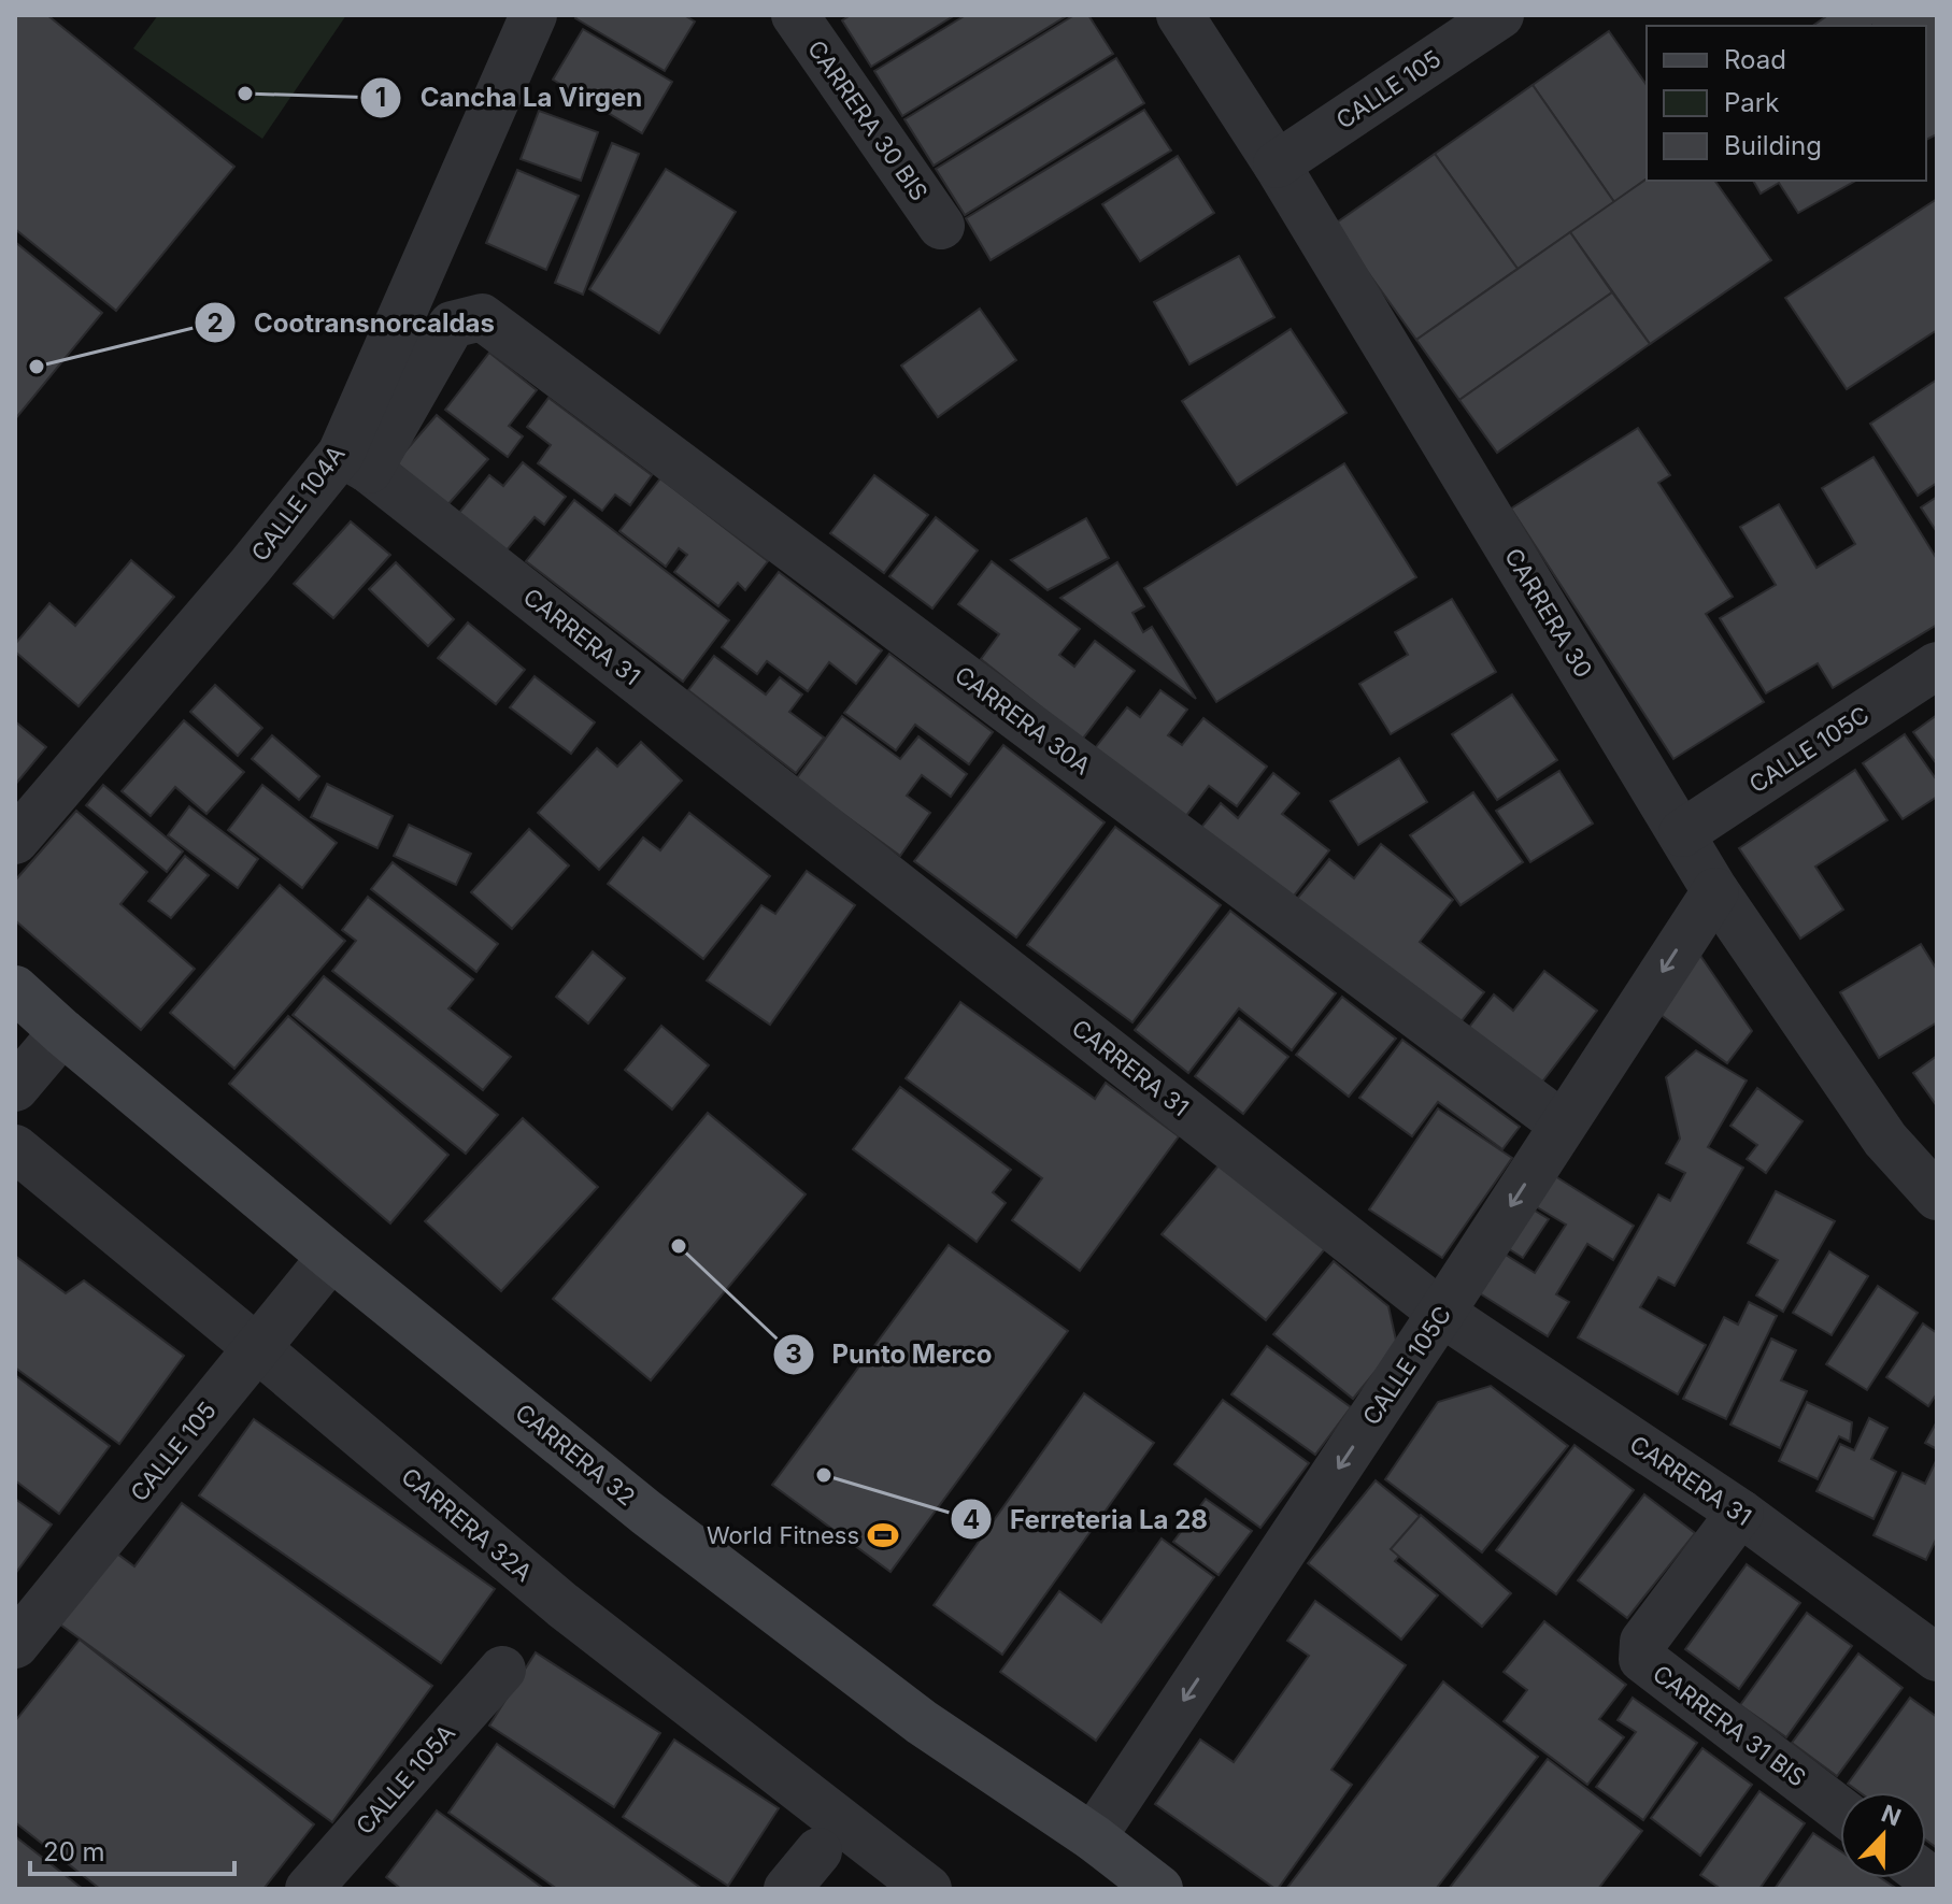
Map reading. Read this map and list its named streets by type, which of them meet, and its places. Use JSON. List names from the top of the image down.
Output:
{
  "streets": {
    "main road": ["CARRERA 32"],
    "street": [
      "CALLE 105",
      "CARRERA 30 BIS",
      "CALLE 104A",
      "CARRERA 30",
      "CARRERA 31",
      "CARRERA 30A",
      "CALLE 105C",
      "CARRERA 32A",
      "CARRERA 31 BIS",
      "CALLE 105A"
    ]
  },
  "crossings": [
    ["CALLE 105", "CARRERA 30"],
    ["CALLE 105", "CARRERA 32"],
    ["CALLE 105", "CARRERA 32A"],
    ["CALLE 104A", "CARRERA 31"],
    ["CALLE 104A", "CARRERA 30A"],
    ["CARRERA 30", "CALLE 105C"],
    ["CARRERA 31", "CALLE 105C"],
    ["CARRERA 31", "CARRERA 31 BIS"],
    ["CARRERA 30A", "CALLE 105C"],
    ["CALLE 105C", "CARRERA 32"]
  ],
  "one_way": ["CALLE 105C"],
  "places": {
    "other": [
      "Cancha La Virgen",
      "Cootransnorcaldas",
      "Punto Merco",
      "Ferreteria La 28"
    ],
    "sports": ["World Fitness"]
  },
  "legend": ["Road", "Park", "Building"],
  "scale_bar": "20 m",
  "north": "top"
}
